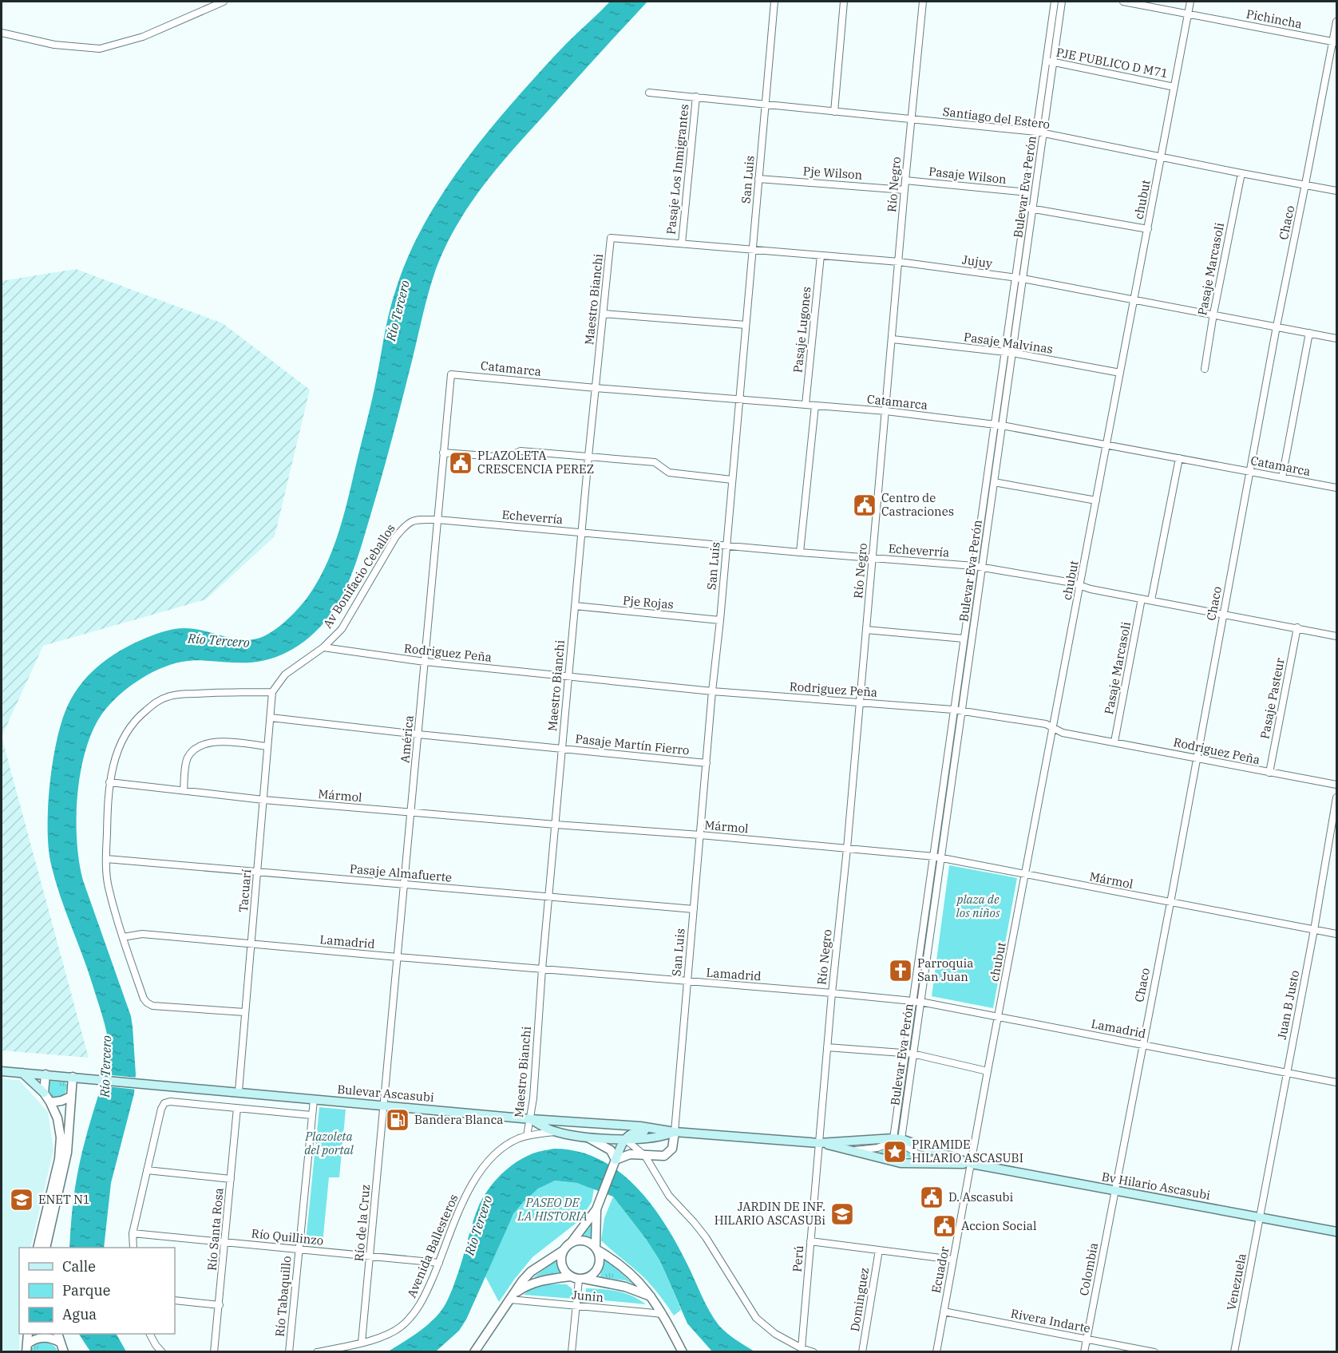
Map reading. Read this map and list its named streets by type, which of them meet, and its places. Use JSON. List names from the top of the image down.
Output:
{
  "streets": {
    "main road": ["Bulevar Ascasubi", "Bv Hilario Ascasubi"],
    "street": [
      "Pichincha",
      "PJE PUBLICO D M71",
      "Santiago del Estero",
      "Pasaje Los Inmigrantes",
      "Pje Wilson",
      "Pasaje Wilson",
      "San Luis",
      "Río Negro",
      "Bulevar Eva Perón",
      "chubut",
      "Chaco",
      "Jujuy",
      "Pasaje Marcasoli",
      "Maestro Bianchi",
      "Pasaje Lugones",
      "Pasaje Malvinas",
      "Catamarca",
      "Echeverría",
      "Av Bonifacio Ceballos",
      "Pje Rojas",
      "Rodriguez Peña",
      "Pasaje Pasteur",
      "América",
      "Pasaje Martín Fierro",
      "Mármol",
      "Pasaje Almafuerte",
      "Tacuarí",
      "Lamadrid",
      "Juan B Justo",
      "Río de la Cruz",
      "Río Santa Rosa",
      "Río Quillinzo",
      "Avenida Ballesteros",
      "Perú",
      "Colombia",
      "Ecuador",
      "Venezuela",
      "Río Tabaquillo",
      "Junin",
      "Dominguez",
      "Rivera Indarte"
    ]
  },
  "crossings": [
    ["Pichincha", "chubut"],
    ["Pichincha", "Chaco"],
    ["PJE PUBLICO D M71", "Bulevar Eva Perón"],
    ["PJE PUBLICO D M71", "chubut"],
    ["Santiago del Estero", "Pasaje Los Inmigrantes"],
    ["Santiago del Estero", "San Luis"],
    ["Santiago del Estero", "Río Negro"],
    ["Santiago del Estero", "Bulevar Eva Perón"],
    ["Santiago del Estero", "chubut"],
    ["Santiago del Estero", "Chaco"],
    ["Santiago del Estero", "Pasaje Marcasoli"],
    ["Pasaje Los Inmigrantes", "Jujuy"],
    ["Pje Wilson", "San Luis"],
    ["Pje Wilson", "Río Negro"],
    ["Pasaje Wilson", "Río Negro"],
    ["Pasaje Wilson", "Bulevar Eva Perón"],
    ["San Luis", "Jujuy"],
    ["San Luis", "Catamarca"],
    ["San Luis", "Echeverría"],
    ["San Luis", "Pje Rojas"],
    ["San Luis", "Rodriguez Peña"],
    ["San Luis", "Pasaje Martín Fierro"],
    ["San Luis", "Mármol"],
    ["San Luis", "Pasaje Almafuerte"],
    ["San Luis", "Lamadrid"],
    ["Río Negro", "Jujuy"],
    ["Río Negro", "Pasaje Malvinas"],
    ["Río Negro", "Catamarca"],
    ["Río Negro", "Echeverría"],
    ["Río Negro", "Rodriguez Peña"],
    ["Río Negro", "Mármol"],
    ["Río Negro", "Lamadrid"],
    ["Río Negro", "Perú"],
    ["Bulevar Eva Perón", "Jujuy"],
    ["Bulevar Eva Perón", "Pasaje Malvinas"],
    ["Bulevar Eva Perón", "Catamarca"],
    ["Bulevar Eva Perón", "Echeverría"],
    ["Bulevar Eva Perón", "Rodriguez Peña"],
    ["Bulevar Eva Perón", "Mármol"],
    ["Bulevar Eva Perón", "Lamadrid"],
    ["chubut", "Jujuy"],
    ["chubut", "Pasaje Malvinas"],
    ["chubut", "Catamarca"],
    ["chubut", "Echeverría"],
    ["chubut", "Rodriguez Peña"],
    ["chubut", "Mármol"],
    ["chubut", "Lamadrid"],
    ["chubut", "Bv Hilario Ascasubi"],
    ["chubut", "Ecuador"],
    ["Chaco", "Jujuy"],
    ["Chaco", "Catamarca"],
    ["Chaco", "Echeverría"],
    ["Chaco", "Rodriguez Peña"],
    ["Chaco", "Mármol"],
    ["Chaco", "Lamadrid"],
    ["Chaco", "Bv Hilario Ascasubi"],
    ["Chaco", "Colombia"],
    ["Jujuy", "Pasaje Marcasoli"],
    ["Jujuy", "Maestro Bianchi"],
    ["Jujuy", "Pasaje Lugones"],
    ["Pasaje Marcasoli", "Echeverría"],
    ["Pasaje Marcasoli", "Rodriguez Peña"],
    ["Maestro Bianchi", "Catamarca"],
    ["Maestro Bianchi", "Echeverría"],
    ["Maestro Bianchi", "Pje Rojas"],
    ["Maestro Bianchi", "Rodriguez Peña"],
    ["Maestro Bianchi", "Pasaje Martín Fierro"],
    ["Maestro Bianchi", "Mármol"],
    ["Maestro Bianchi", "Pasaje Almafuerte"],
    ["Maestro Bianchi", "Lamadrid"],
    ["Maestro Bianchi", "Bulevar Ascasubi"],
    ["Maestro Bianchi", "Avenida Ballesteros"],
    ["Pasaje Lugones", "Catamarca"],
    ["Catamarca", "América"],
    ["Echeverría", "Av Bonifacio Ceballos"],
    ["Echeverría", "Pasaje Pasteur"],
    ["Echeverría", "América"],
    ["Av Bonifacio Ceballos", "Rodriguez Peña"],
    ["Av Bonifacio Ceballos", "América"],
    ["Av Bonifacio Ceballos", "Tacuarí"],
    ["Rodriguez Peña", "Pasaje Pasteur"],
    ["Rodriguez Peña", "América"],
    ["América", "Pasaje Martín Fierro"],
    ["América", "Mármol"],
    ["América", "Pasaje Almafuerte"],
    ["América", "Lamadrid"],
    ["América", "Bulevar Ascasubi"],
    ["América", "Río de la Cruz"],
    ["Pasaje Martín Fierro", "Tacuarí"],
    ["Mármol", "Tacuarí"],
    ["Mármol", "Juan B Justo"],
    ["Pasaje Almafuerte", "Tacuarí"],
    ["Tacuarí", "Lamadrid"],
    ["Tacuarí", "Bulevar Ascasubi"],
    ["Lamadrid", "Juan B Justo"],
    ["Juan B Justo", "Bv Hilario Ascasubi"],
    ["Juan B Justo", "Venezuela"],
    ["Bulevar Ascasubi", "Río de la Cruz"],
    ["Bulevar Ascasubi", "Río Tabaquillo"],
    ["Bv Hilario Ascasubi", "Colombia"],
    ["Bv Hilario Ascasubi", "Ecuador"],
    ["Bv Hilario Ascasubi", "Venezuela"],
    ["Río de la Cruz", "Río Quillinzo"],
    ["Río de la Cruz", "Avenida Ballesteros"],
    ["Río Santa Rosa", "Río Quillinzo"],
    ["Río Quillinzo", "Avenida Ballesteros"],
    ["Río Quillinzo", "Río Tabaquillo"],
    ["Colombia", "Rivera Indarte"],
    ["Ecuador", "Rivera Indarte"]
  ],
  "water": ["Río Tercero"],
  "parks": ["plaza de los niños", "Plazoleta del portal", "PASEO DE LA HISTORIA"],
  "places": {
    "public building": [
      "PLAZOLETA CRESCENCIA PEREZ",
      "Centro de Castraciones",
      "D. Ascasubi",
      "Accion Social"
    ],
    "church": ["Parroquia San Juan"],
    "fuel station": ["Bandera Blanca"],
    "place": ["PIRAMIDE HILARIO ASCASUBI"],
    "school or university": ["ENET N1", "JARDIN DE INF. HILARIO ASCASUBi"]
  },
  "legend": ["Calle", "Parque", "Agua"]
}
